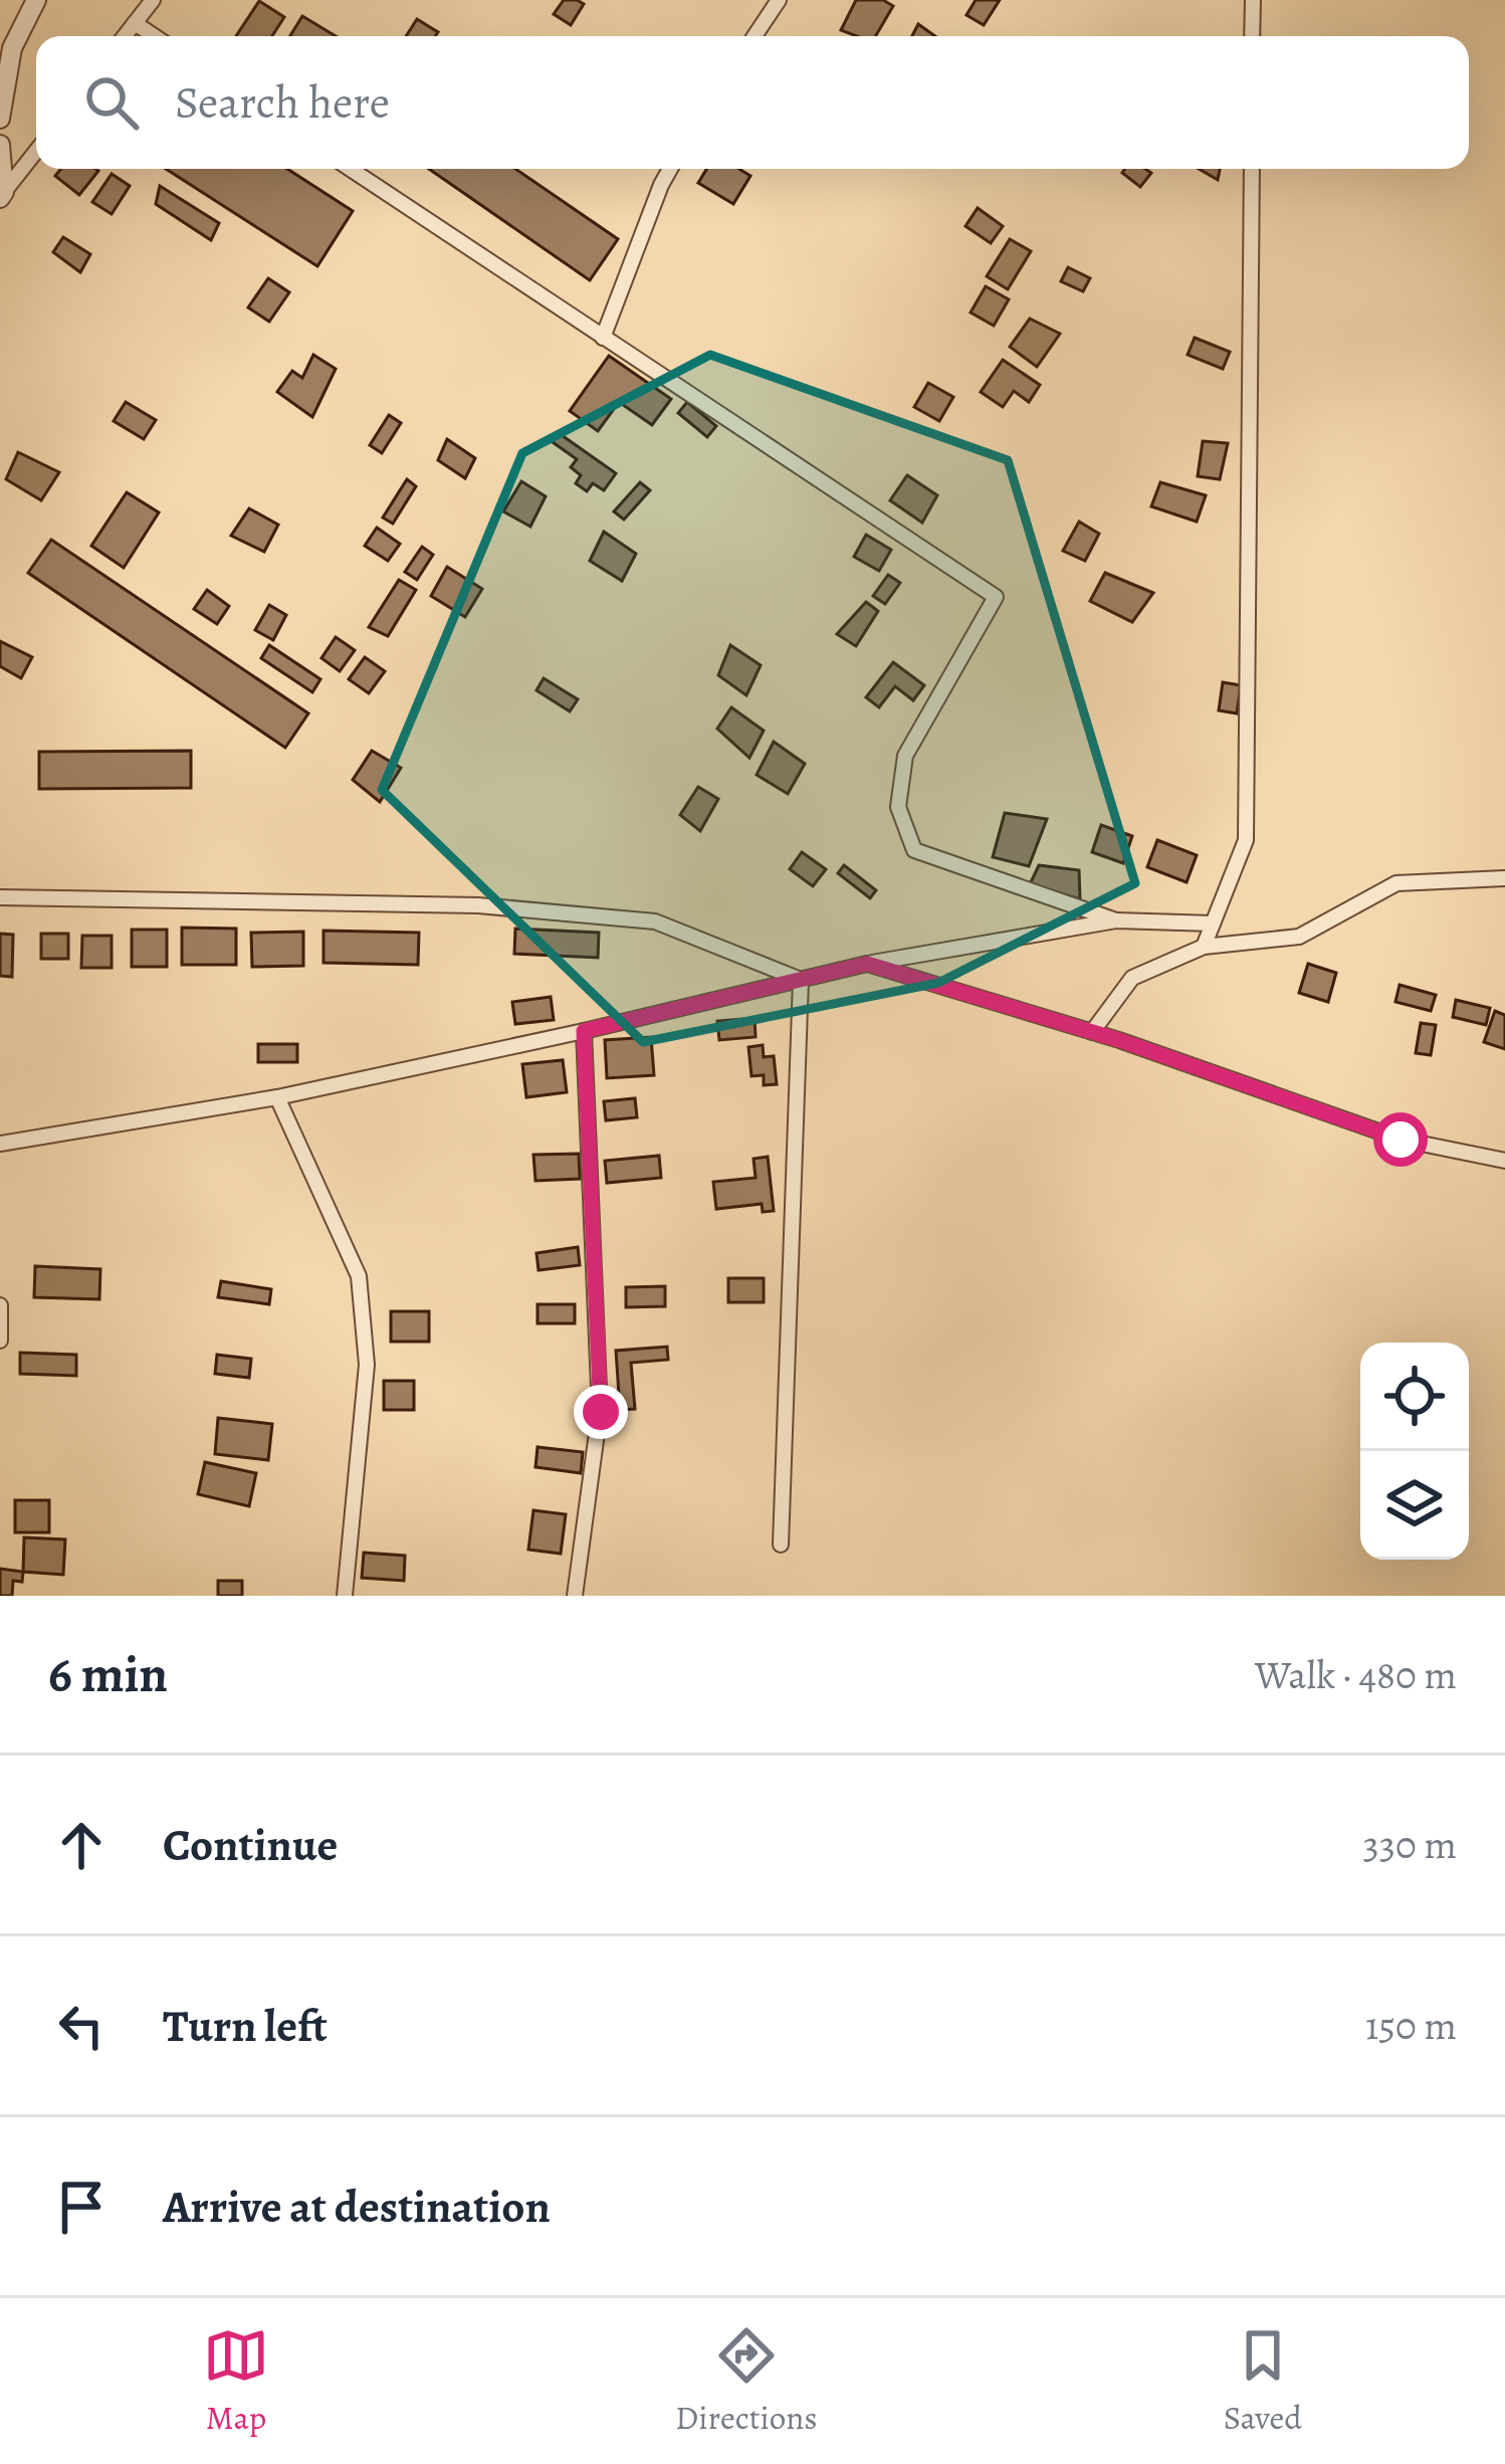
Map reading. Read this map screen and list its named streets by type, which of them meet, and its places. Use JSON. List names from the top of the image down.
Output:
{
  "page": {
    "search": "Search here",
    "heading": ["6 min", "Walk · 480 m"],
    "list": [
      ["Continue", "330 m"],
      ["Turn left", "150 m"],
      "Arrive at destination"
    ],
    "nav": ["Map", "Directions", "Saved"]
  }
}
